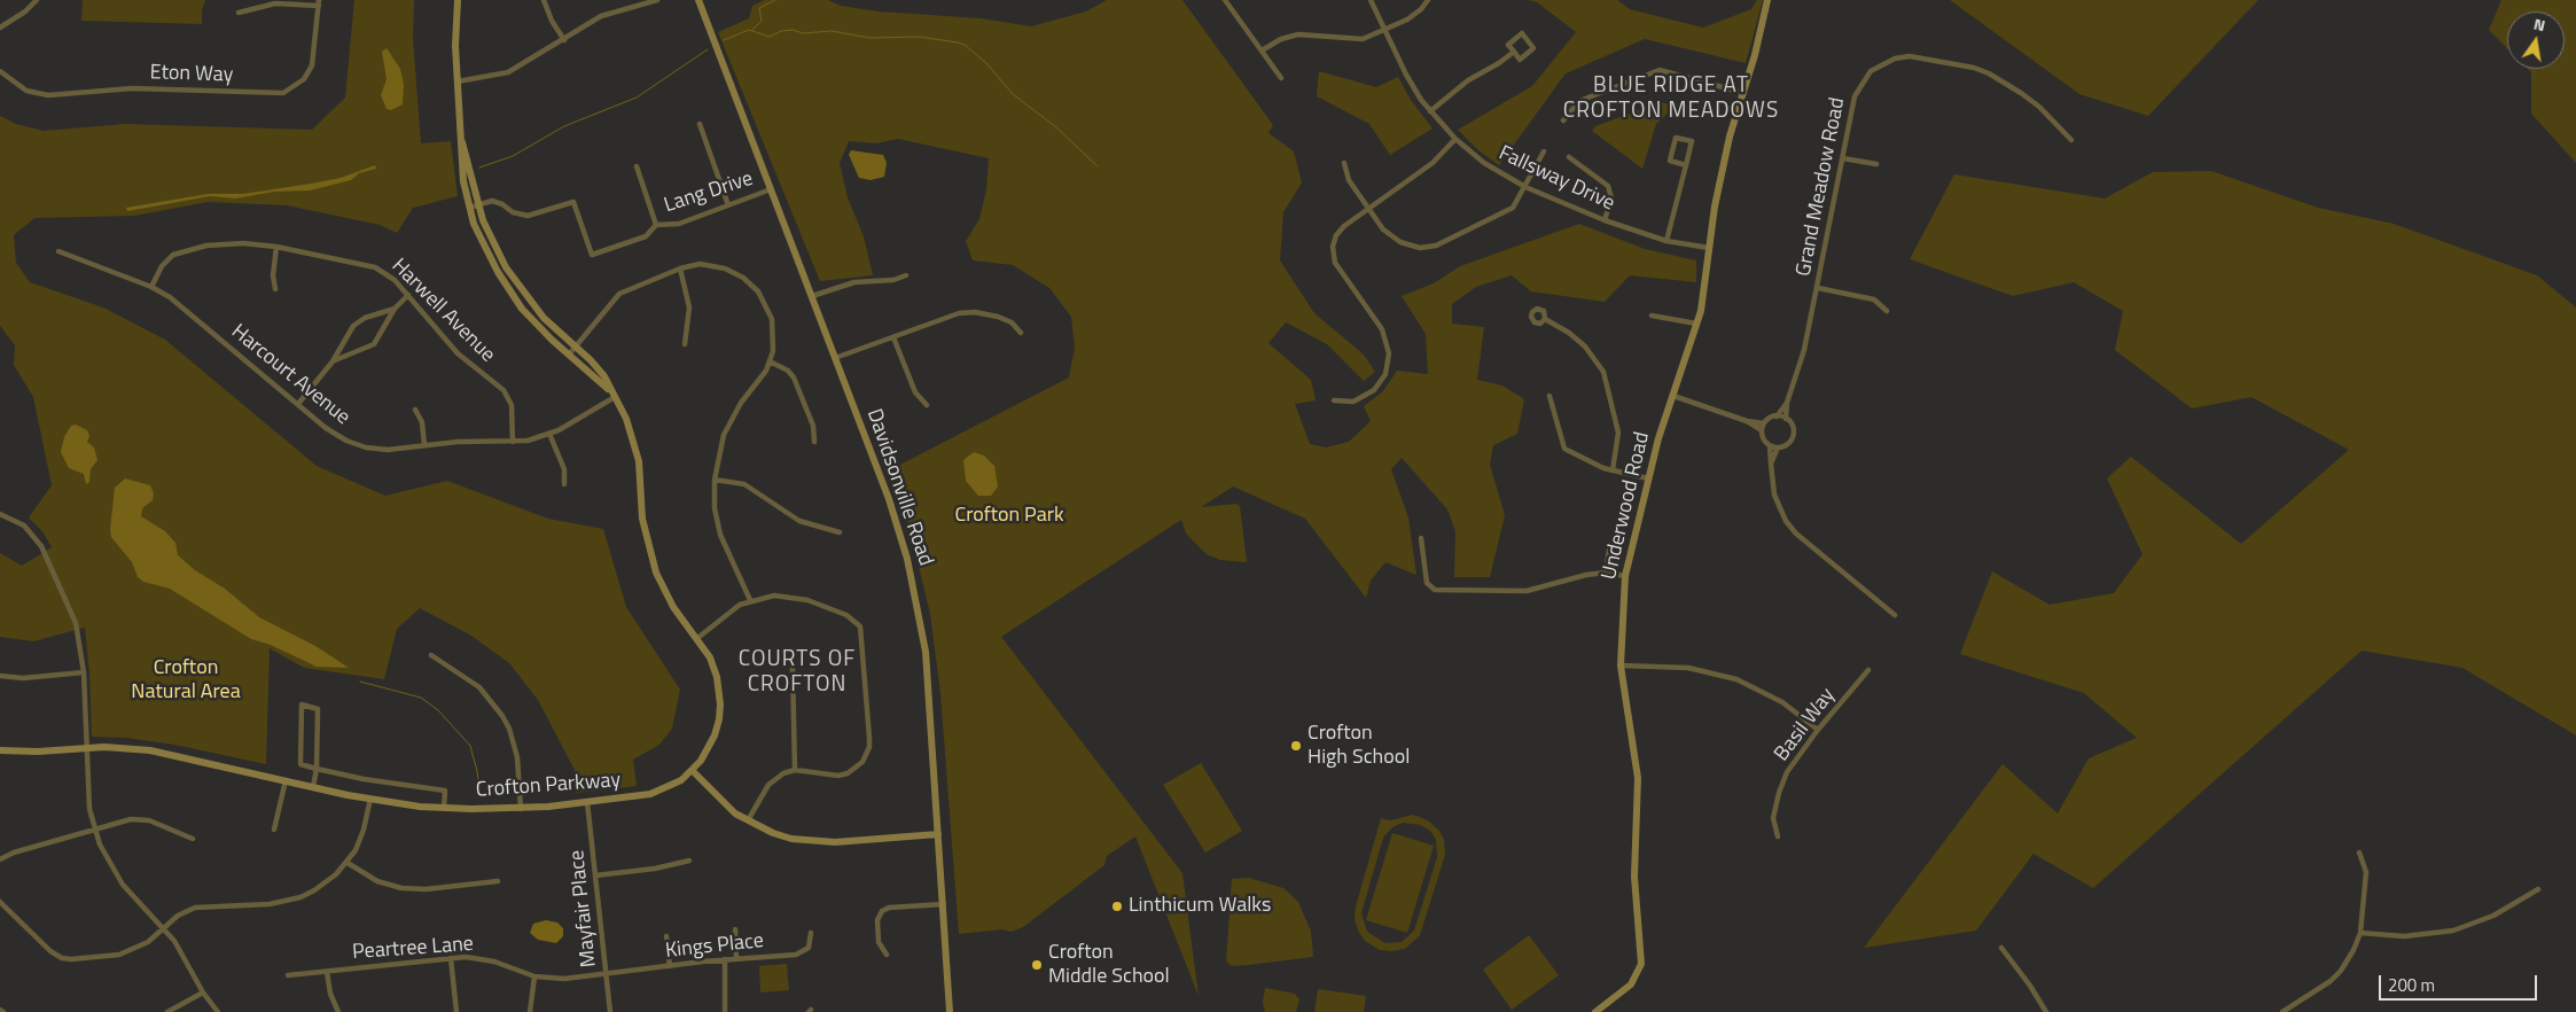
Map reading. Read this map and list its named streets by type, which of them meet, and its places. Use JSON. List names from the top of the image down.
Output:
{
  "streets": {
    "street": [
      "Eton Way",
      "Fallsway Drive",
      "Grand Meadow Road",
      "Lang Drive",
      "Harwell Avenue",
      "Harcourt Avenue",
      "Davidsonville Road",
      "Underwood Road",
      "Basil Way",
      "Crofton Parkway",
      "Mayfair Place",
      "Kings Place",
      "Peartree Lane"
    ]
  },
  "crossings": [
    ["Fallsway Drive", "Underwood Road"],
    ["Lang Drive", "Davidsonville Road"],
    ["Lang Drive", "Crofton Parkway"],
    ["Harwell Avenue", "Harcourt Avenue"],
    ["Harcourt Avenue", "Crofton Parkway"],
    ["Crofton Parkway", "Mayfair Place"],
    ["Mayfair Place", "Kings Place"],
    ["Mayfair Place", "Peartree Lane"],
    ["Kings Place", "Peartree Lane"]
  ],
  "districts": ["BLUE RIDGE AT CROFTON MEADOWS", "COURTS OF CROFTON"],
  "parks": ["Crofton Park", "Crofton Natural Area"],
  "places": ["Crofton High School", "Linthicum Walks", "Crofton Middle School"],
  "scale_bar": "200 m",
  "north": "top"
}
